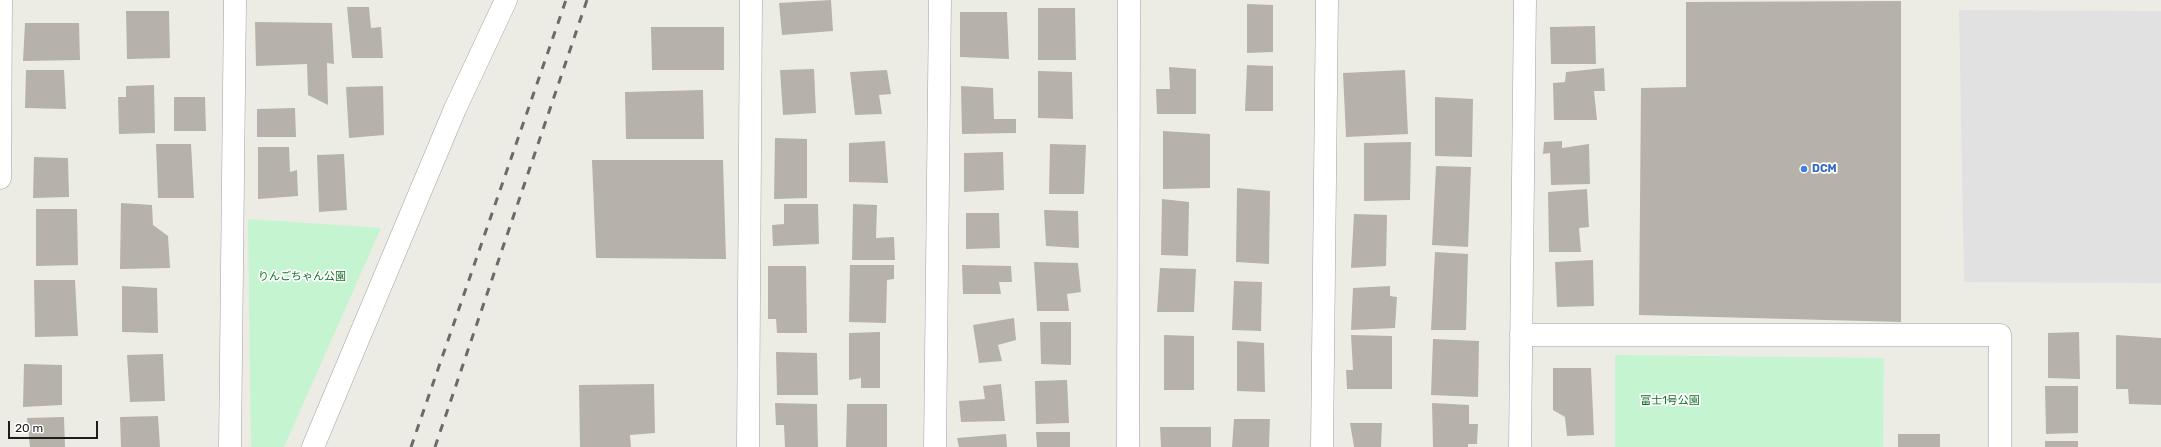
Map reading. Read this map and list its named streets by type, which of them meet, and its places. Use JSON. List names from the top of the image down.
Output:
{
  "parks": ["りんごちゃん公園", "富士1号公園"],
  "places": ["DCM"],
  "scale_bar": "20 m"
}
